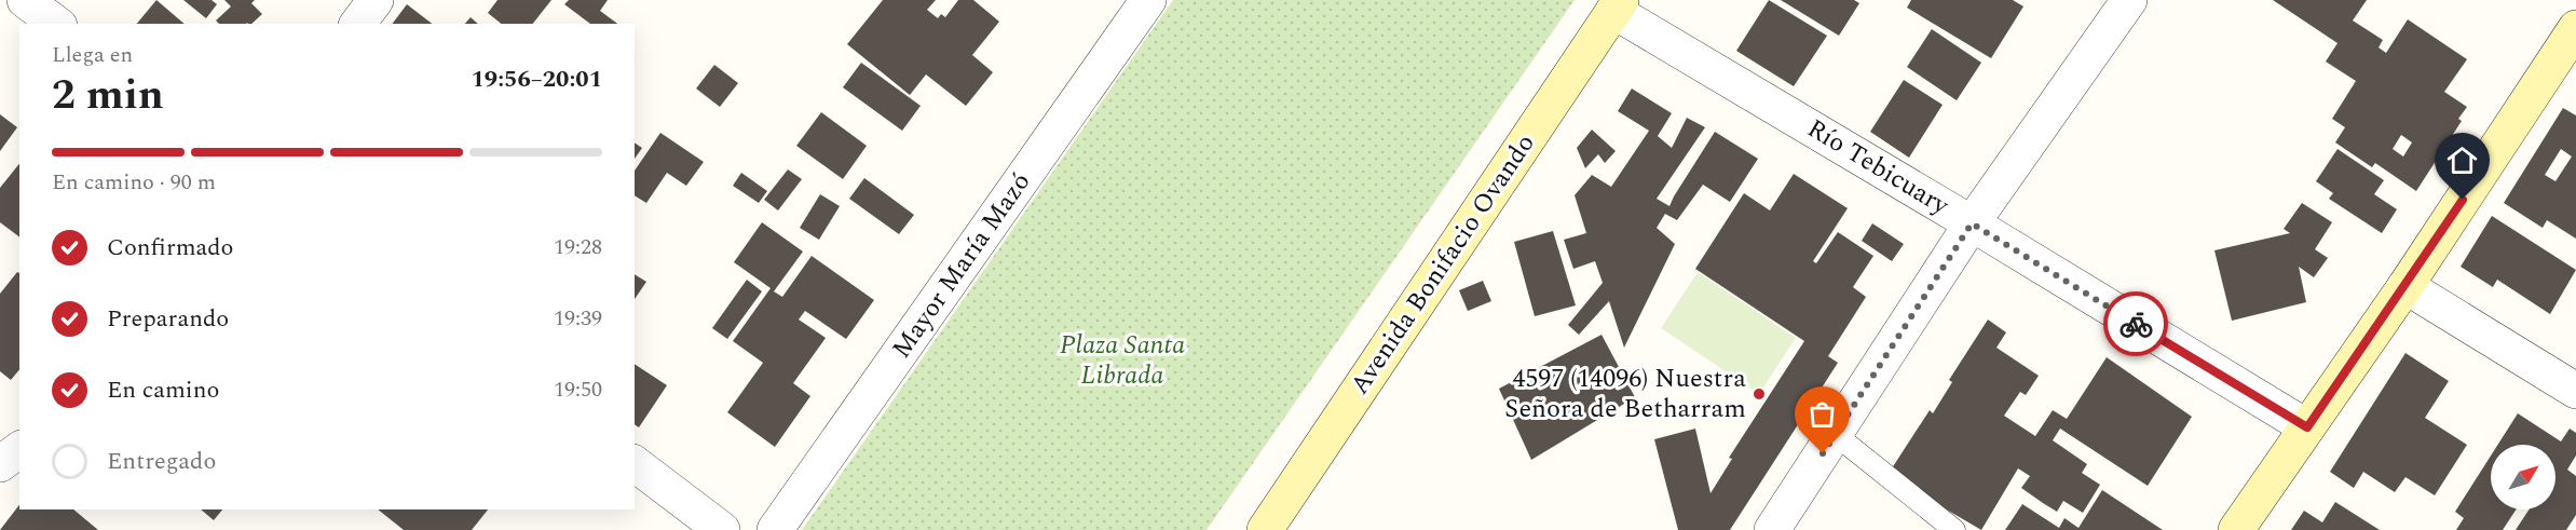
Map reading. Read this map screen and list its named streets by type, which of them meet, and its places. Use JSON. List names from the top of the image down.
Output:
{
  "streets": {
    "main road": ["Avenida Bonifacio Ovando"],
    "street": ["Río Tebicuary", "Mayor María Mazó"]
  },
  "crossings": [
    ["Río Tebicuary", "Avenida Bonifacio Ovando"]
  ],
  "parks": ["Plaza Santa Librada"],
  "places": ["4597 (14096) Nuestra Señora de Betharram"],
  "north": "top right",
  "page": {
    "heading": ["2 min", "Llega en", "19:56–20:01"],
    "bar": "En camino · 90 m",
    "list": [
      ["Confirmado", "19:28"],
      ["Preparando", "19:39"],
      ["En camino", "19:50"],
      "Entregado"
    ]
  }
}
